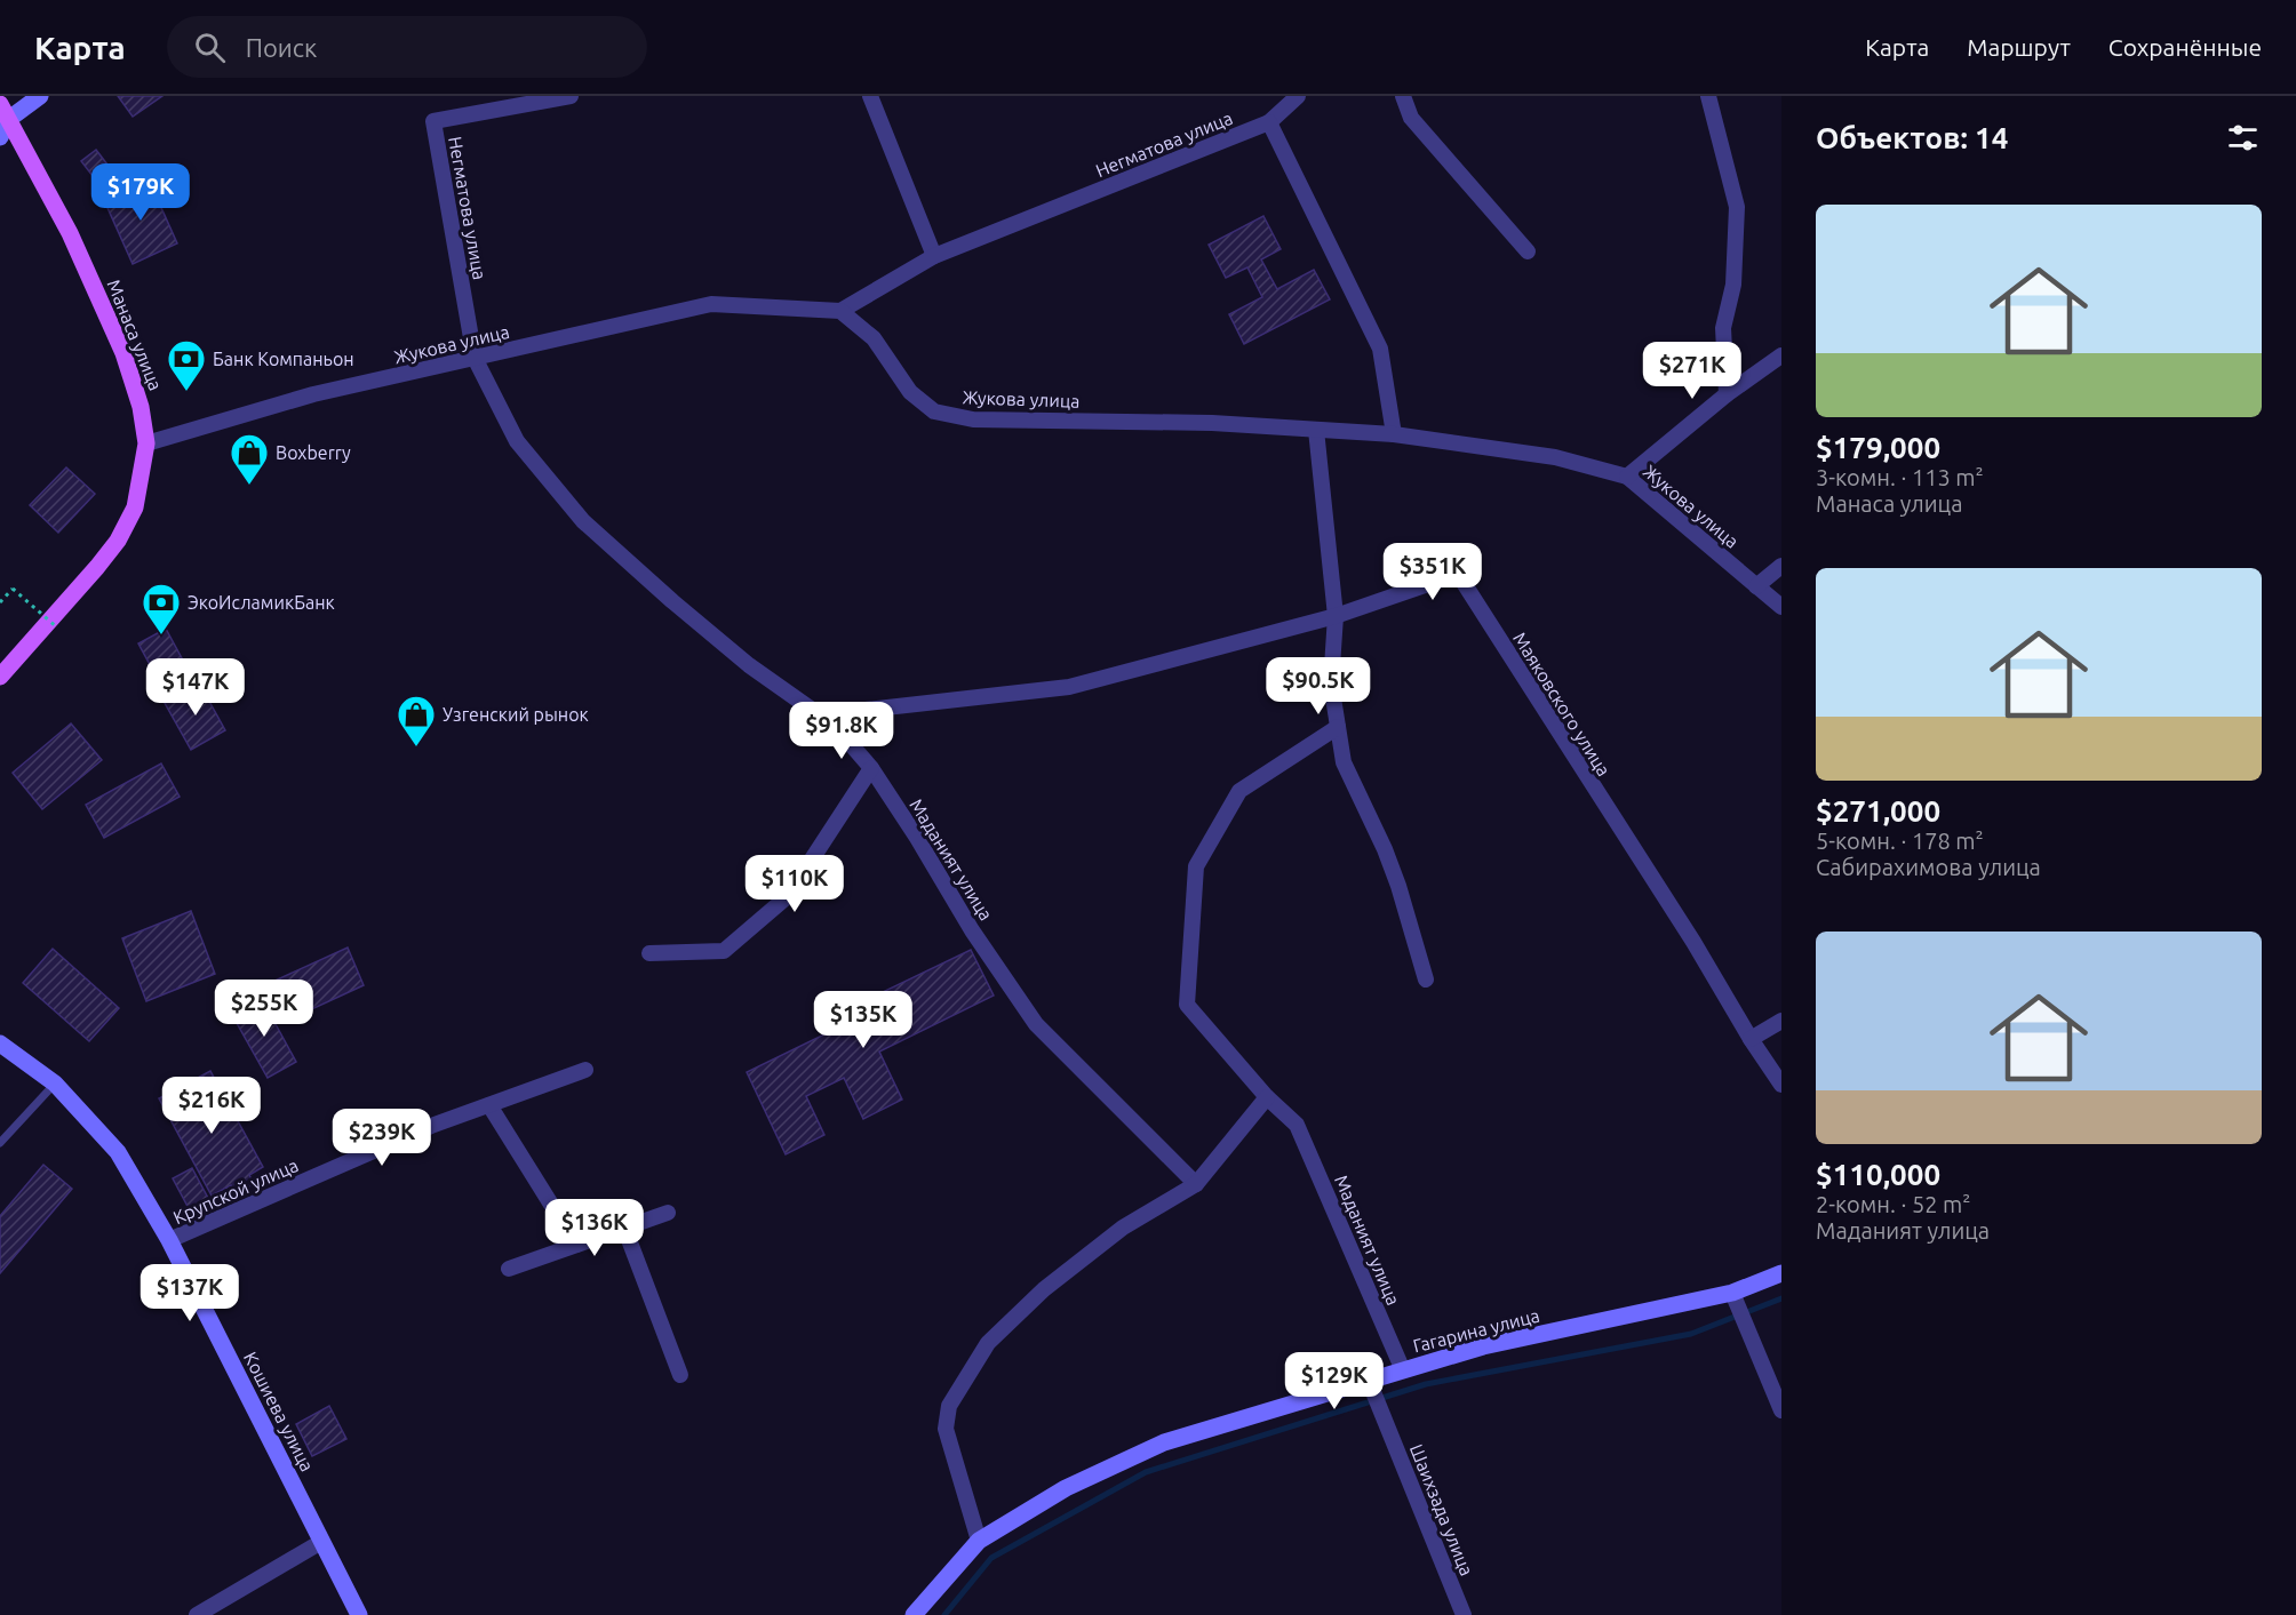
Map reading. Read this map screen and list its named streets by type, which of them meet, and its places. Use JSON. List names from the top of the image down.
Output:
{
  "streets": {
    "main road": ["Манаса улица"],
    "street": [
      "Негматова улица",
      "Жукова улица",
      "Маяковского улица",
      "Маданият улица",
      "Крупской улица",
      "Гагарина улица",
      "Кошиева улица",
      "Шаихзада улица"
    ]
  },
  "crossings": [
    ["Негматова улица", "Жукова улица"],
    ["Негматова улица", "Маданият улица"],
    ["Манаса улица", "Жукова улица"],
    ["Жукова улица", "Маданият улица"],
    ["Маяковского улица", "Маданият улица"],
    ["Маданият улица", "Гагарина улица"],
    ["Крупской улица", "Кошиева улица"],
    ["Гагарина улица", "Шаихзада улица"]
  ],
  "places": {
    "bank": ["Банк Компаньон", "ЭкоИсламикБанк"],
    "shop": ["Boxberry", "Узгенский рынок"]
  },
  "page": {
    "header": "Карта",
    "search": "Поиск",
    "nav": ["Карта", "Маршрут", "Сохранённые"],
    "heading": "Объектов: 14",
    "price": [
      "$179K",
      "$271K",
      "$351K",
      "$90.5K",
      "$147K",
      "$91.8K",
      "$110K",
      "$255K",
      "$135K",
      "$216K",
      "$239K",
      "$136K",
      "$137K",
      "$129K"
    ],
    "list": [
      {
        "name": "$179,000",
        "note": "3-комн. · 113 m² · Манаса улица"
      },
      {
        "name": "$271,000",
        "note": "5-комн. · 178 m² · Сабирахимова улица"
      },
      {
        "name": "$110,000",
        "note": "2-комн. · 52 m² · Маданият улица"
      }
    ]
  }
}
